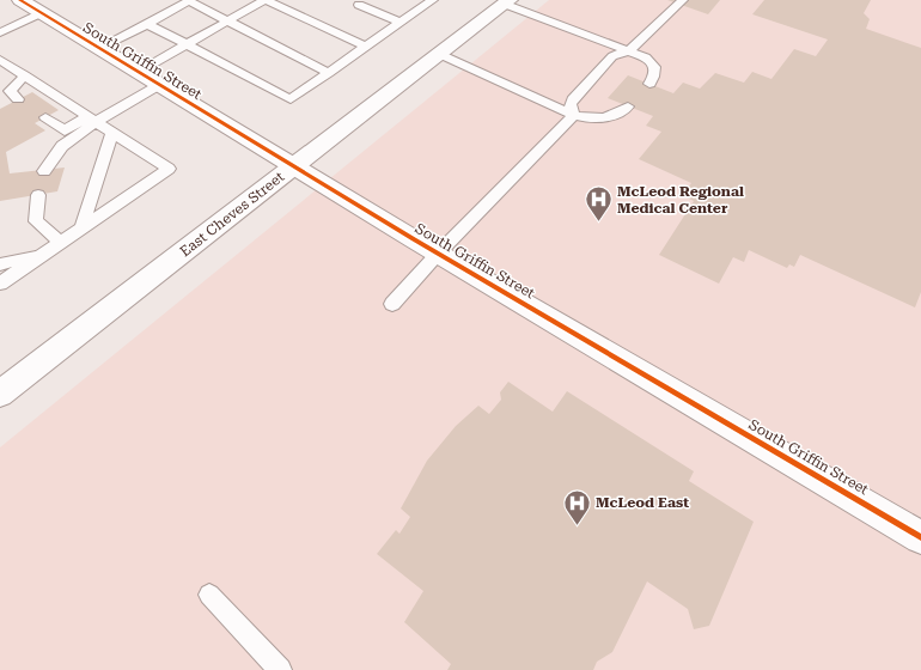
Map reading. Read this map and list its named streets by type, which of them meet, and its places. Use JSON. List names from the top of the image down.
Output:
{
  "streets": {
    "street": ["South Griffin Street", "East Cheves Street"]
  },
  "crossings": [
    ["South Griffin Street", "East Cheves Street"]
  ],
  "places": {
    "hospital": ["McLeod Regional Medical Center", "McLeod East"]
  }
}
